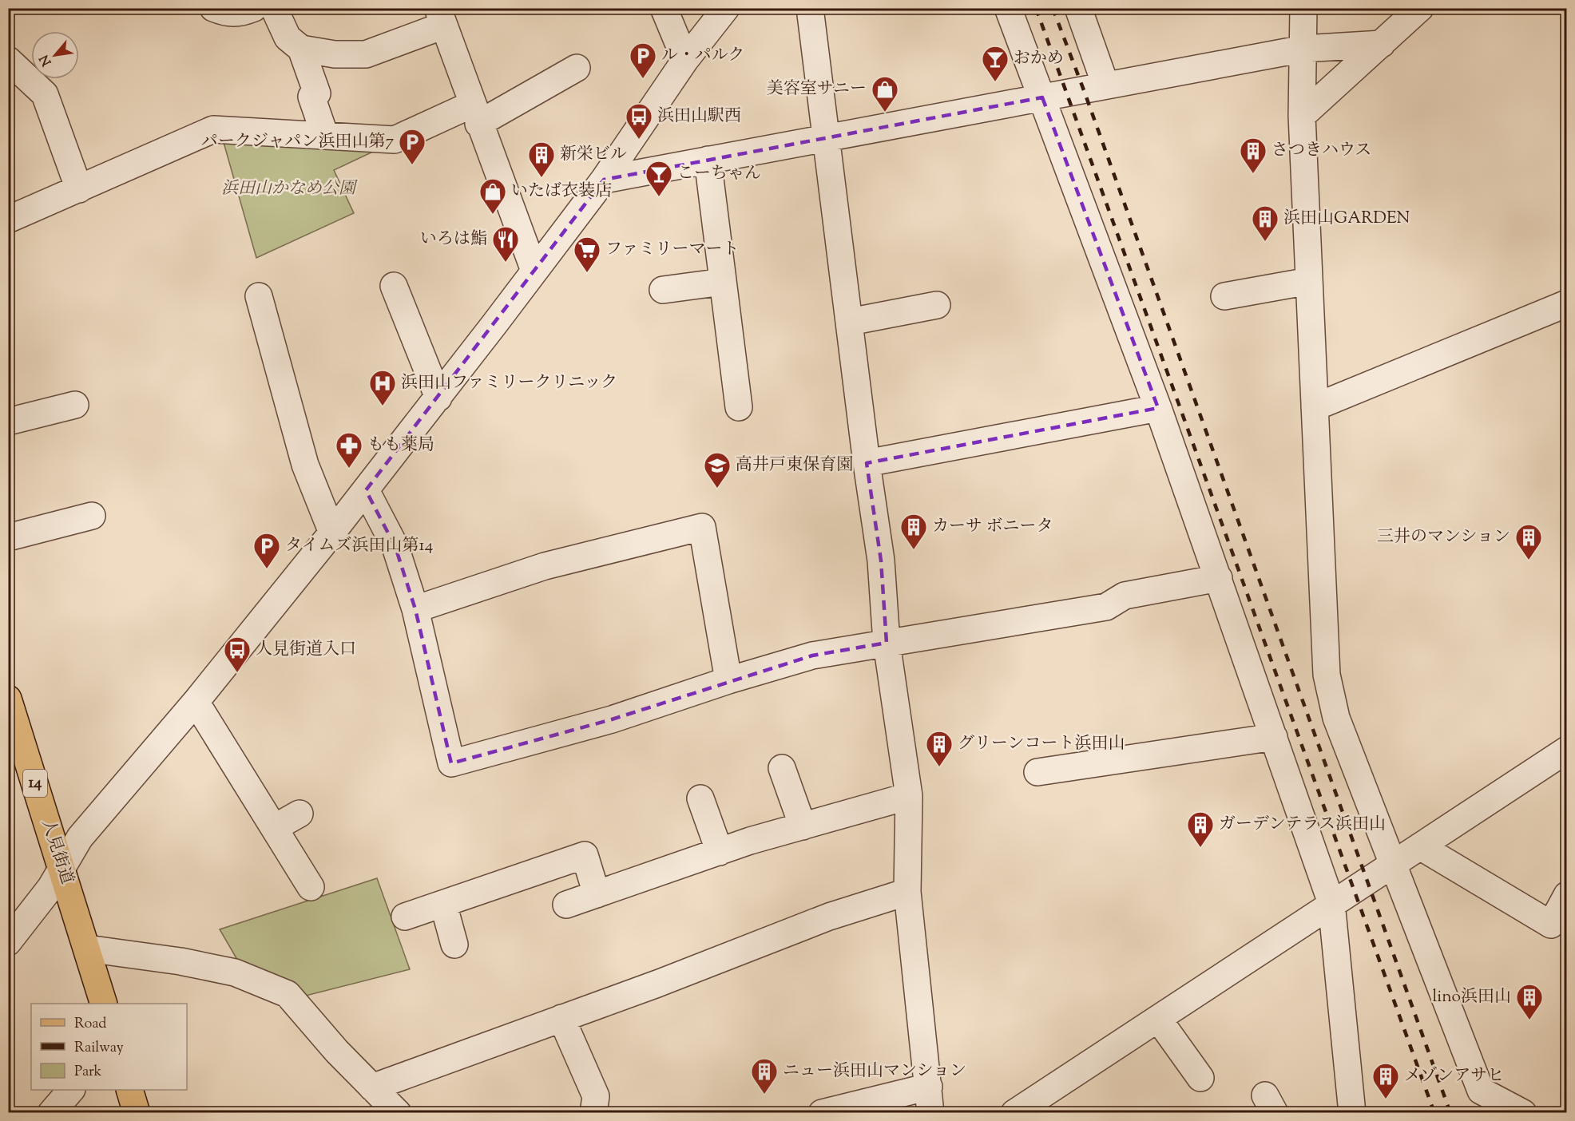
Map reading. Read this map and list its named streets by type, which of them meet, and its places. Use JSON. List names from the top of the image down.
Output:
{
  "streets": {
    "main road": ["14", "人見街道"]
  },
  "parks": ["浜田山かなめ公園"],
  "places": {
    "parking": ["ル・パルク", "パークジャパン浜田山第7", "タイムズ浜田山第14"],
    "bar": ["おかめ", "こーちゃん"],
    "shop": ["美容室サニー", "いたば衣装店"],
    "bus stop": ["浜田山駅西", "人見街道入口"],
    "building": [
      "さつきハウス",
      "新栄ビル",
      "浜田山GARDEN",
      "カーサ ボニータ",
      "三井のマンション",
      "グリーンコート浜田山",
      "ガーデンテラス浜田山",
      "lino浜田山",
      "ニュー浜田山マンション",
      "メゾンアサヒ"
    ],
    "restaurant": ["いろは鮨"],
    "supermarket": ["ファミリーマート"],
    "hospital": ["浜田山ファミリークリニック"],
    "pharmacy": ["もも薬局"],
    "school or university": ["高井戸東保育園"]
  },
  "legend": ["Road", "Railway", "Park"],
  "north": "bottom left"
}
